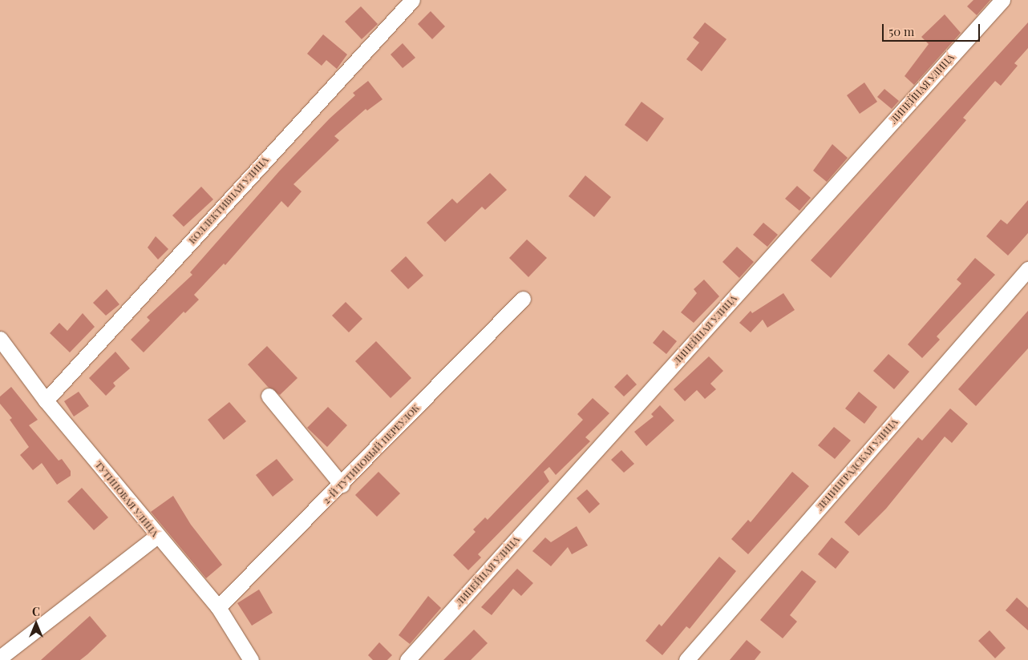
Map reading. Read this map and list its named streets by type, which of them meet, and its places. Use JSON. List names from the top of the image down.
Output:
{
  "streets": {
    "street": [
      "ЛИНЕЙНАЯ УЛИЦА",
      "КОЛЛЕКТИВНАЯ УЛИЦА",
      "2-Й ТУТИНОВЫЙ ПЕРЕУЛОК",
      "ЛЕНИНГРАДСКАЯ УЛИЦА",
      "ТУТИНОВАЯ УЛИЦА"
    ]
  },
  "crossings": [
    ["КОЛЛЕКТИВНАЯ УЛИЦА", "ТУТИНОВАЯ УЛИЦА"],
    ["2-Й ТУТИНОВЫЙ ПЕРЕУЛОК", "ТУТИНОВАЯ УЛИЦА"]
  ],
  "scale_bar": "50 m",
  "north": "top"
}
